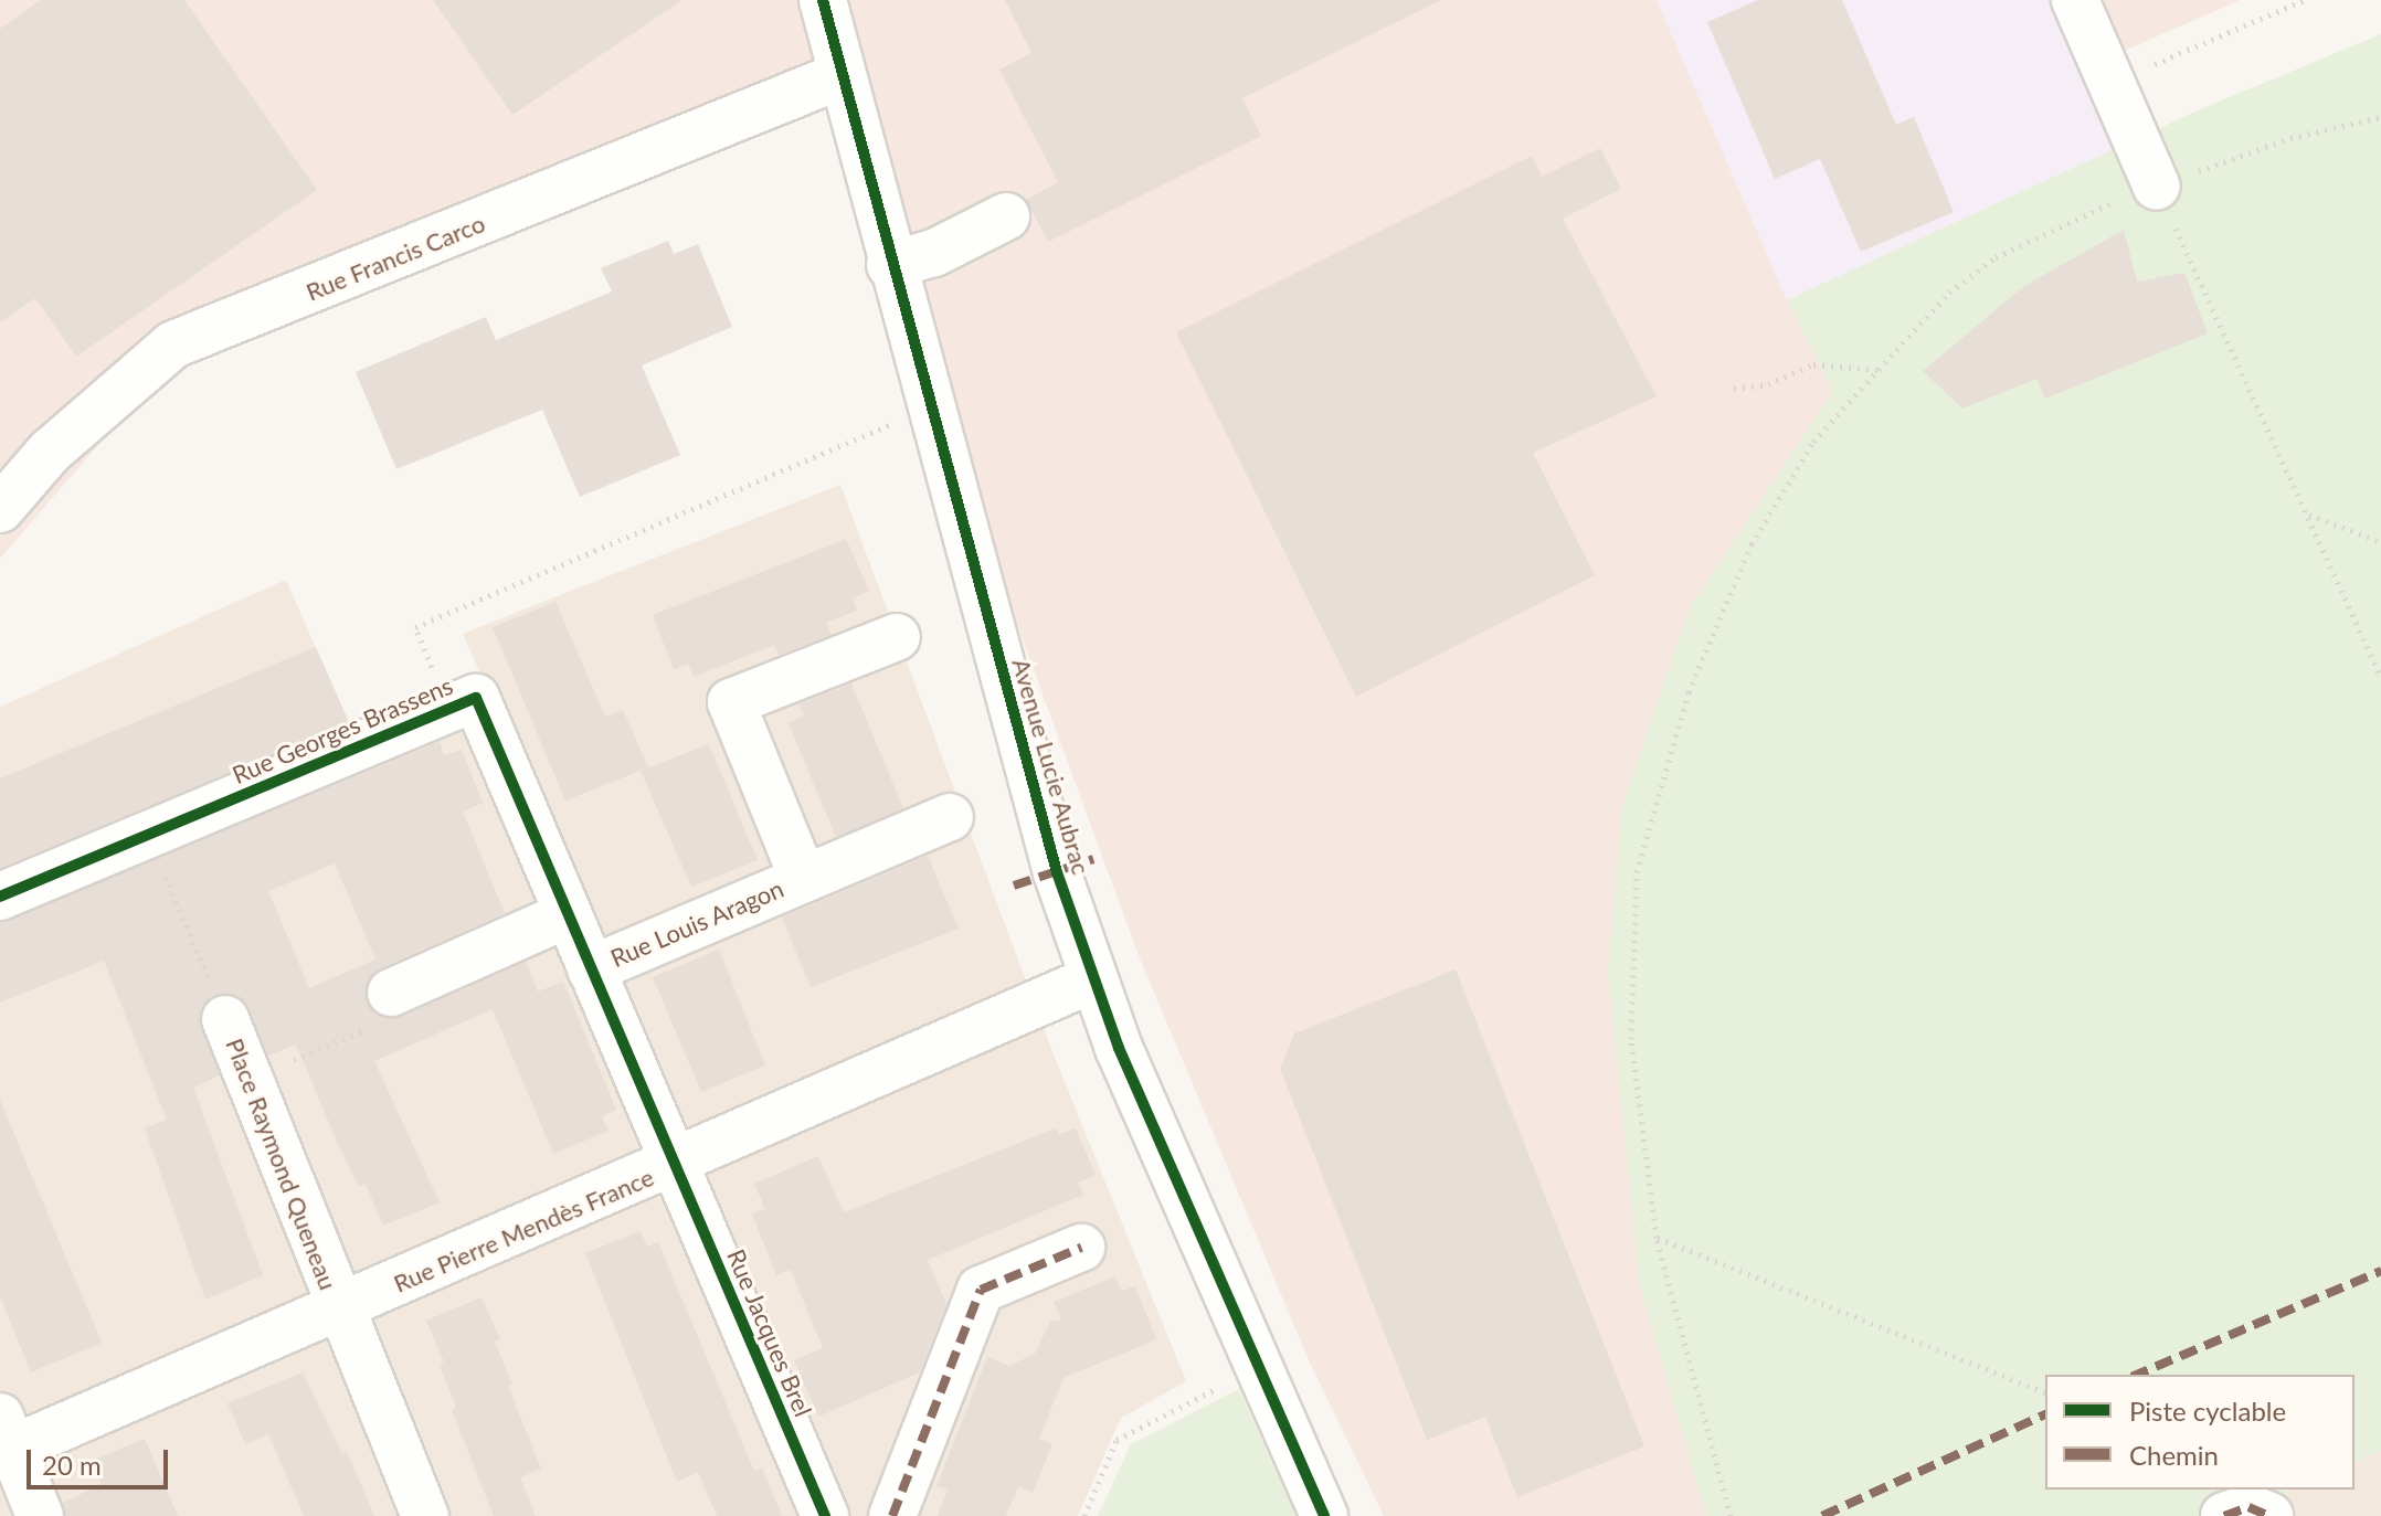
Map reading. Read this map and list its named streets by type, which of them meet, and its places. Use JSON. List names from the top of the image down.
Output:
{
  "streets": {
    "street": [
      "Rue Francis Carco",
      "Rue Georges Brassens",
      "Avenue Lucie Aubrac",
      "Rue Louis Aragon",
      "Place Raymond Queneau",
      "Rue Pierre Mendès France",
      "Rue Jacques Brel"
    ]
  },
  "crossings": [
    ["Rue Francis Carco", "Avenue Lucie Aubrac"],
    ["Rue Georges Brassens", "Rue Louis Aragon"],
    ["Rue Georges Brassens", "Rue Pierre Mendès France"],
    ["Rue Georges Brassens", "Rue Jacques Brel"],
    ["Avenue Lucie Aubrac", "Rue Pierre Mendès France"],
    ["Place Raymond Queneau", "Rue Pierre Mendès France"],
    ["Rue Pierre Mendès France", "Rue Jacques Brel"]
  ],
  "legend": ["Piste cyclable", "Chemin"],
  "scale_bar": "20 m"
}
